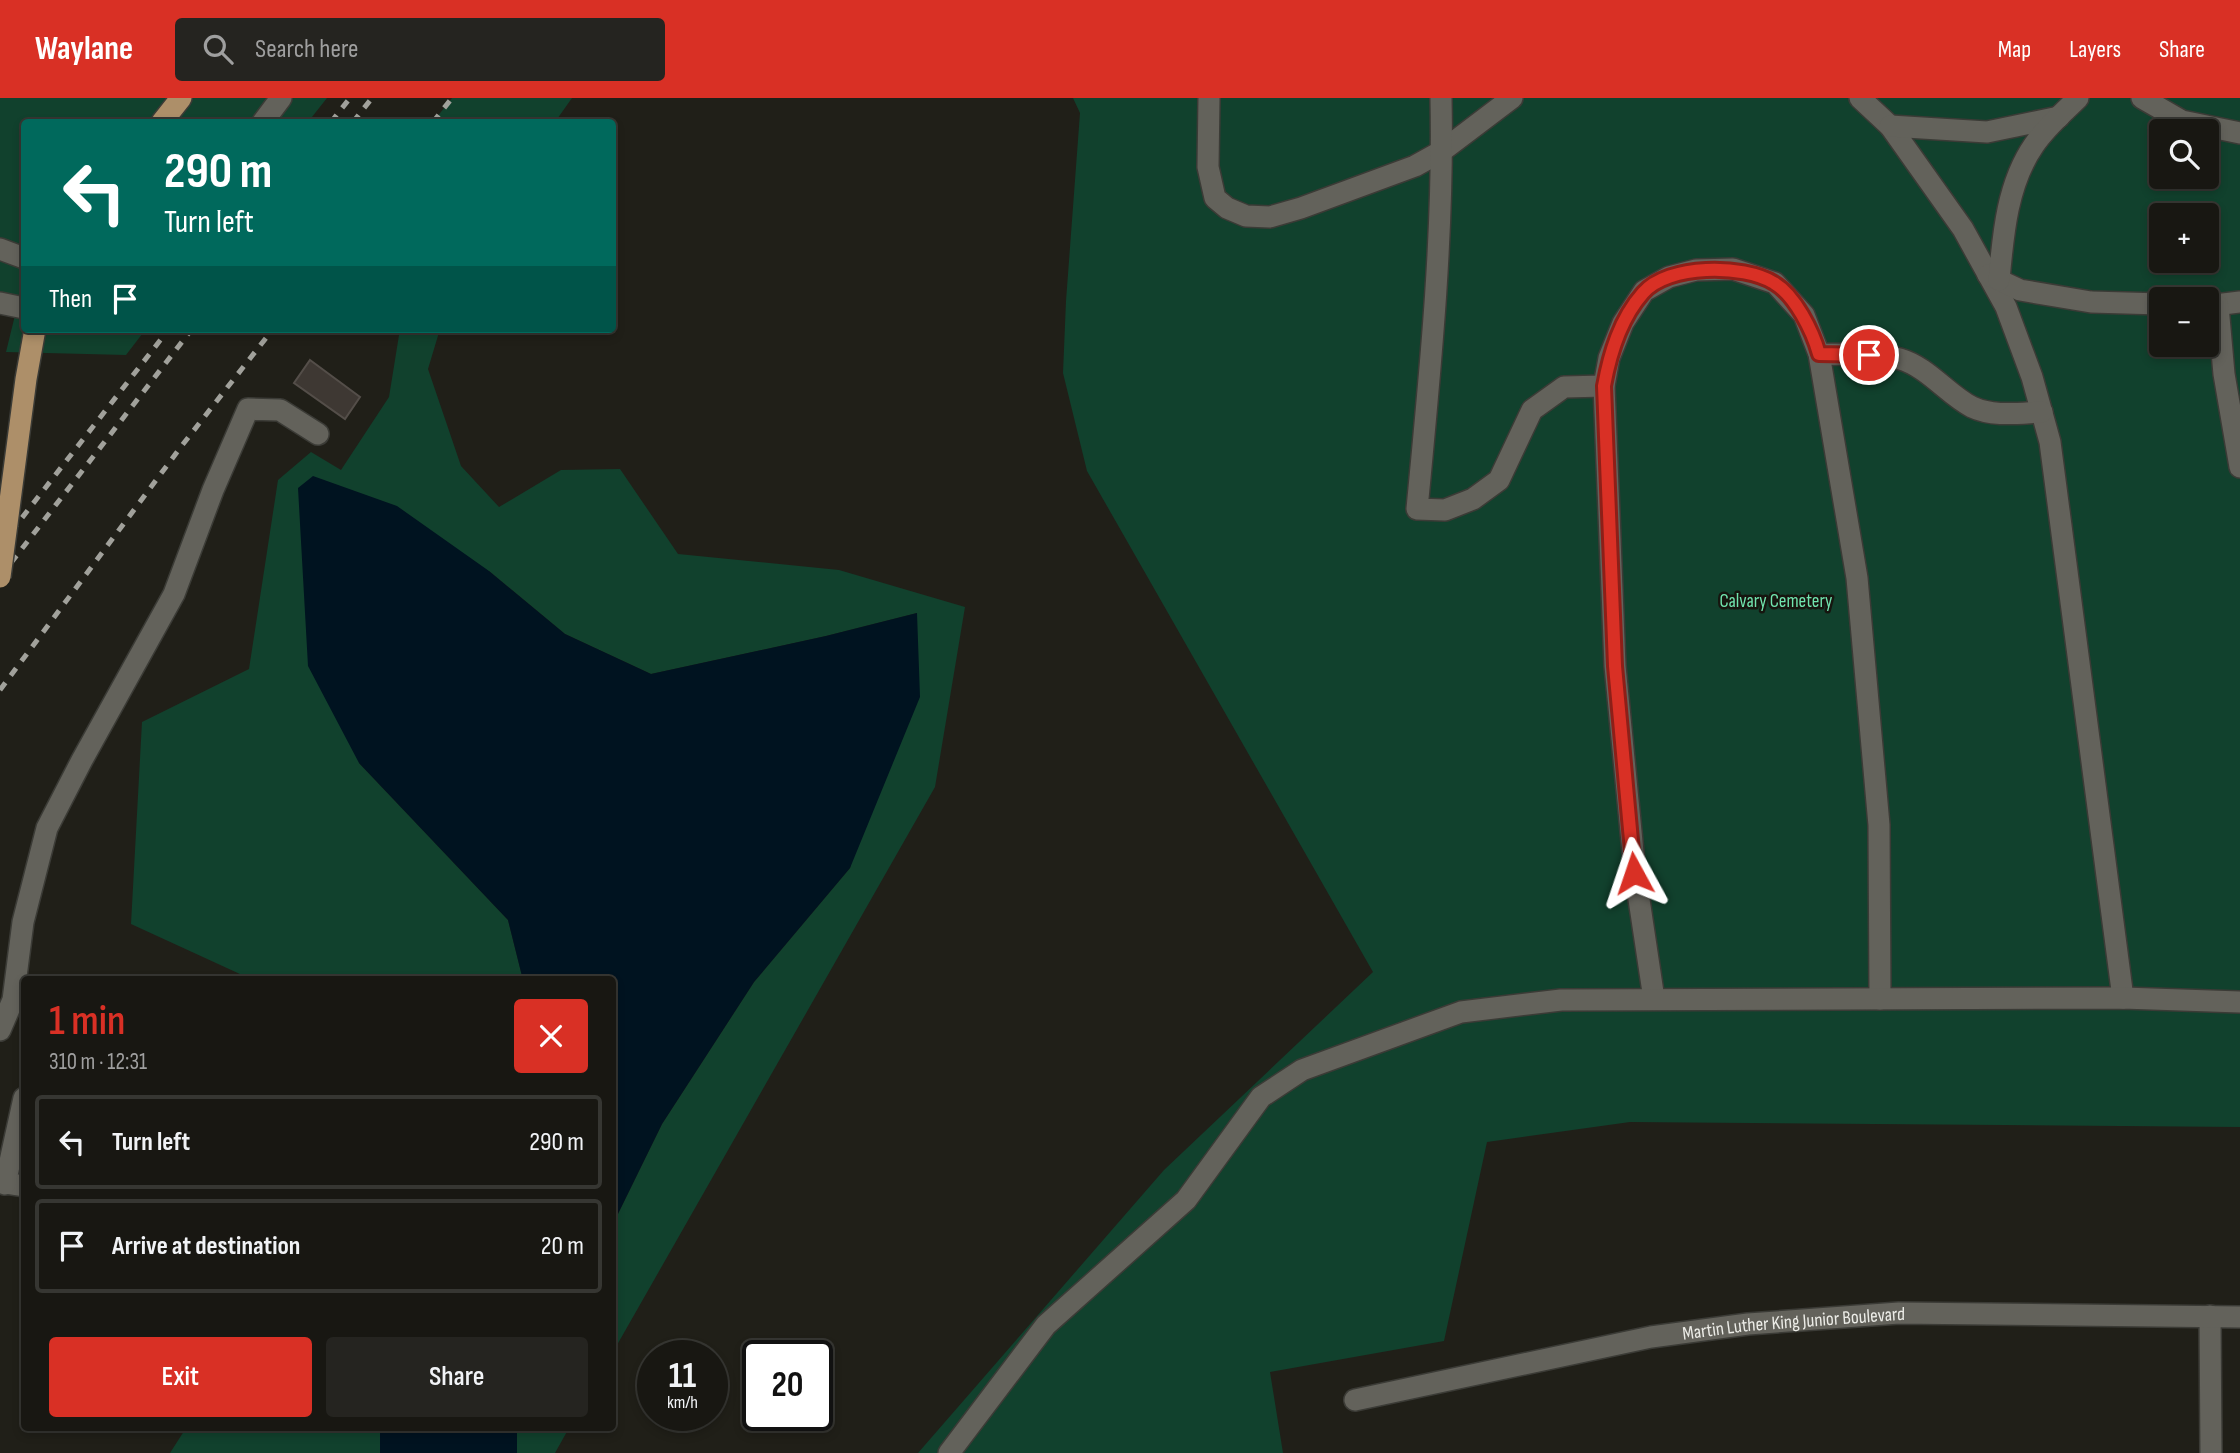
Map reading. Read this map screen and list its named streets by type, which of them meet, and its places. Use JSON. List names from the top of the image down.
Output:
{
  "streets": {
    "street": ["Martin Luther King Junior Boulevard"]
  },
  "parks": ["Calvary Cemetery"],
  "page": {
    "header": "Waylane",
    "search": "Search here",
    "nav": ["Map", "Layers", "Share"],
    "map_buttons": ["+", "−"],
    "turn": ["290 m", "Turn left"],
    "then": "Then",
    "heading": ["1 min", "310 m · 12:31"],
    "list": [
      {
        "name": "Turn left",
        "value": "290 m"
      },
      {
        "name": "Arrive at destination",
        "value": "20 m"
      }
    ],
    "buttons": ["Exit", "Share"],
    "speed": "11 km/h",
    "limit": "20"
  }
}
